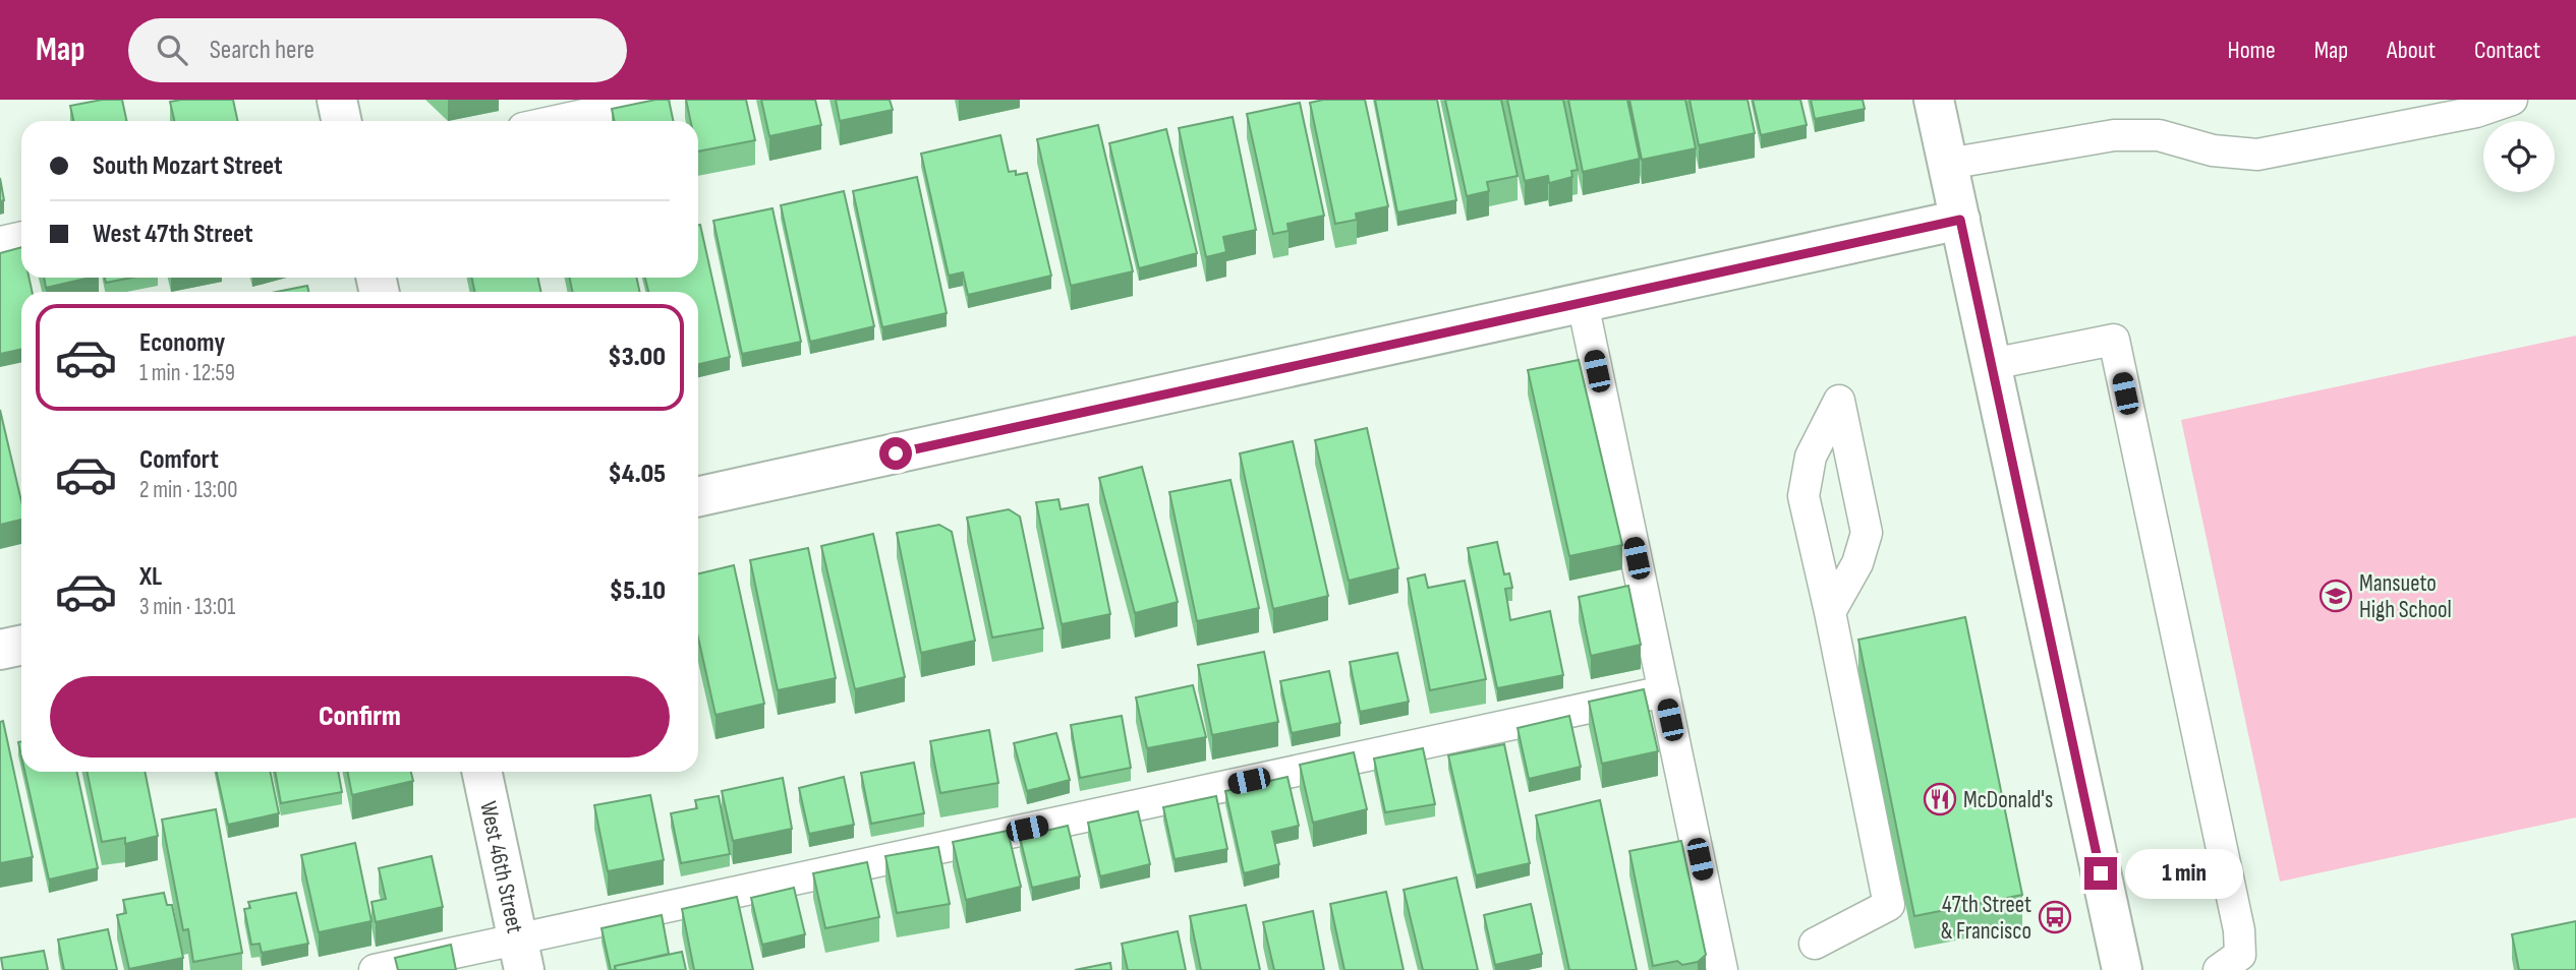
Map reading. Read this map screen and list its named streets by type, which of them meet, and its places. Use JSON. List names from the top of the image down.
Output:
{
  "streets": {
    "street": ["West 46th Street"]
  },
  "places": {
    "school or university": ["Mansueto High School"],
    "restaurant": ["McDonald's"],
    "bus stop": ["47th Street & Francisco"]
  },
  "page": {
    "header": "Map",
    "search": "Search here",
    "nav": [
      "Home",
      "Map",
      "About",
      "Contact"
    ],
    "banner": ["South Mozart Street", "West 47th Street"],
    "list": [
      {
        "name": "Economy",
        "note": "1 min · 12:59",
        "value": "$3.00"
      },
      {
        "name": "Comfort",
        "note": "2 min · 13:00",
        "value": "$4.05"
      },
      {
        "name": "XL",
        "note": "3 min · 13:01",
        "value": "$5.10"
      }
    ],
    "buttons": "Confirm",
    "bubble": "1 min"
  }
}
